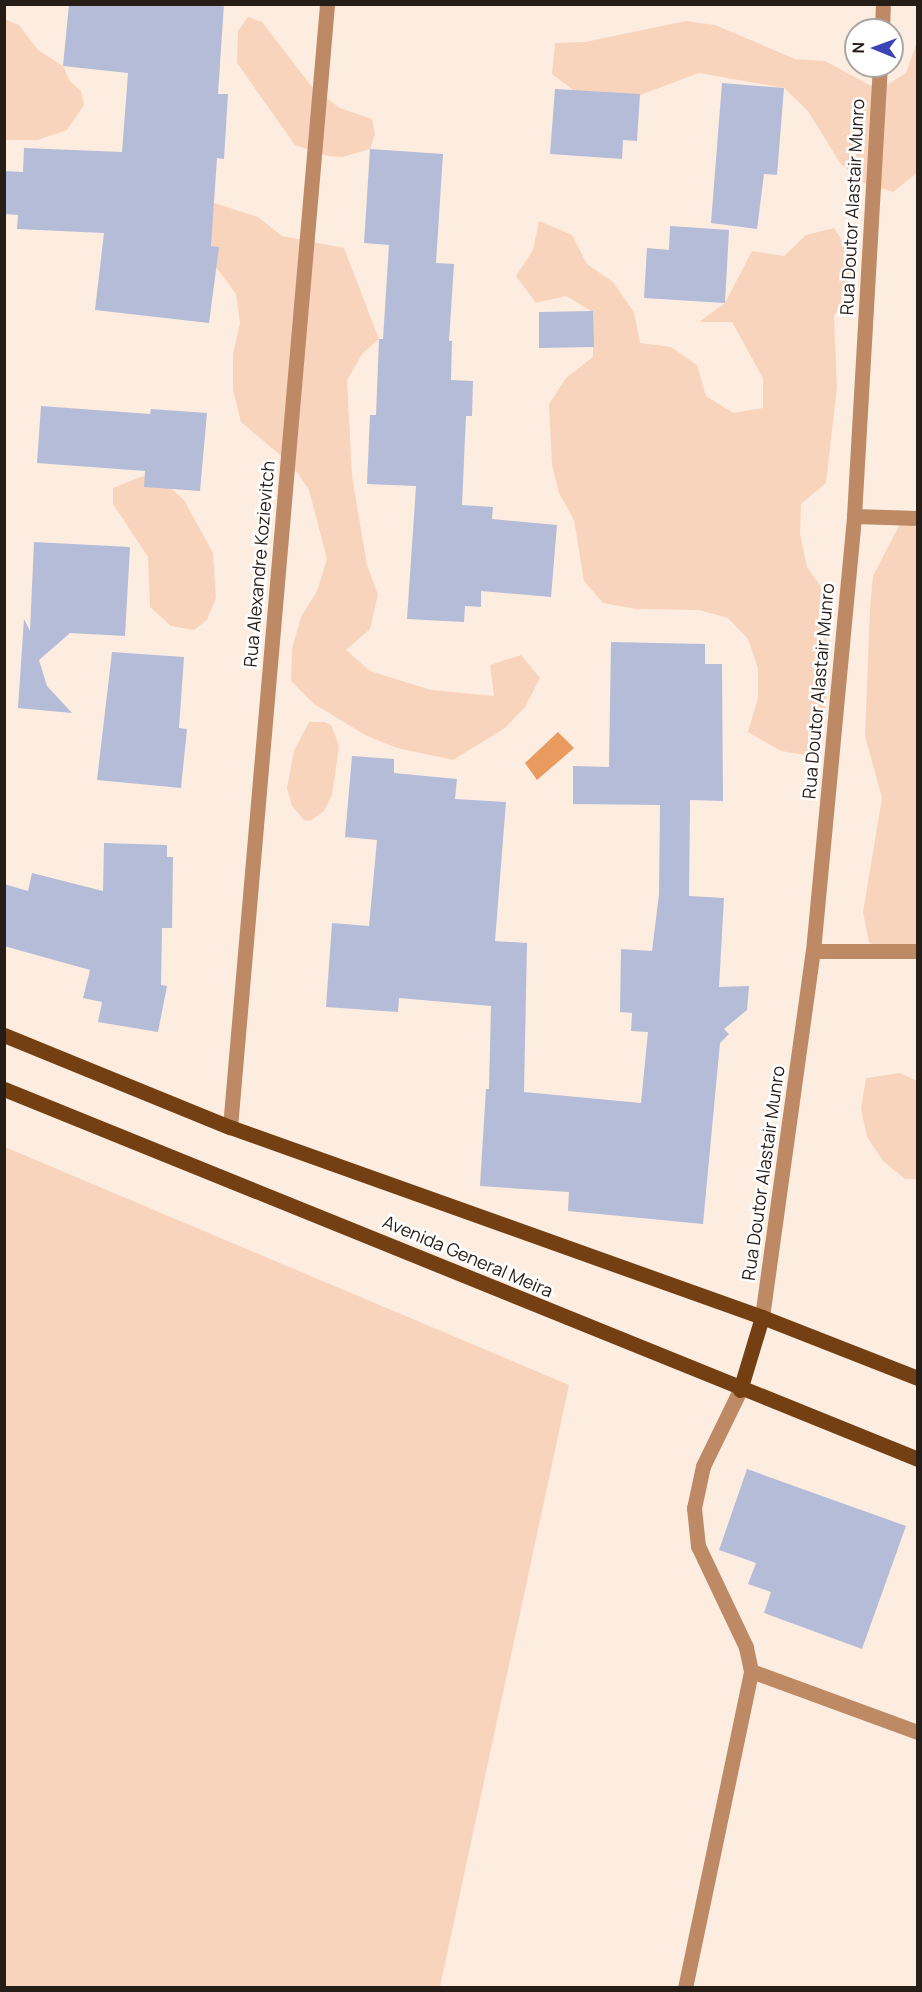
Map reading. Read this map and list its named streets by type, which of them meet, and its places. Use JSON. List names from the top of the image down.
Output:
{
  "streets": {
    "main road": ["Avenida General Meira"],
    "street": ["Rua Doutor Alastair Munro", "Rua Alexandre Kozievitch"]
  },
  "crossings": [
    ["Rua Doutor Alastair Munro", "Avenida General Meira"],
    ["Rua Alexandre Kozievitch", "Avenida General Meira"]
  ],
  "north": "left"
}
